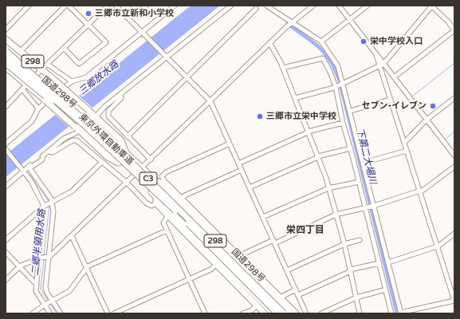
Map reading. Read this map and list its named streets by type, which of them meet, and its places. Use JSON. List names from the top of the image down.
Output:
{
  "streets": {
    "highway": [
      "298",
      "国道298号",
      "東京外環自動車道",
      "C3"
    ]
  },
  "districts": ["栄四丁目"],
  "water": ["三郷放水路", "下第二大場川", "二郷半領用水路"],
  "places": [
    "三郷市立新和小学校",
    "栄中学校入口",
    "セブン-イレブン",
    "三郷市立栄中学校"
  ]
}
